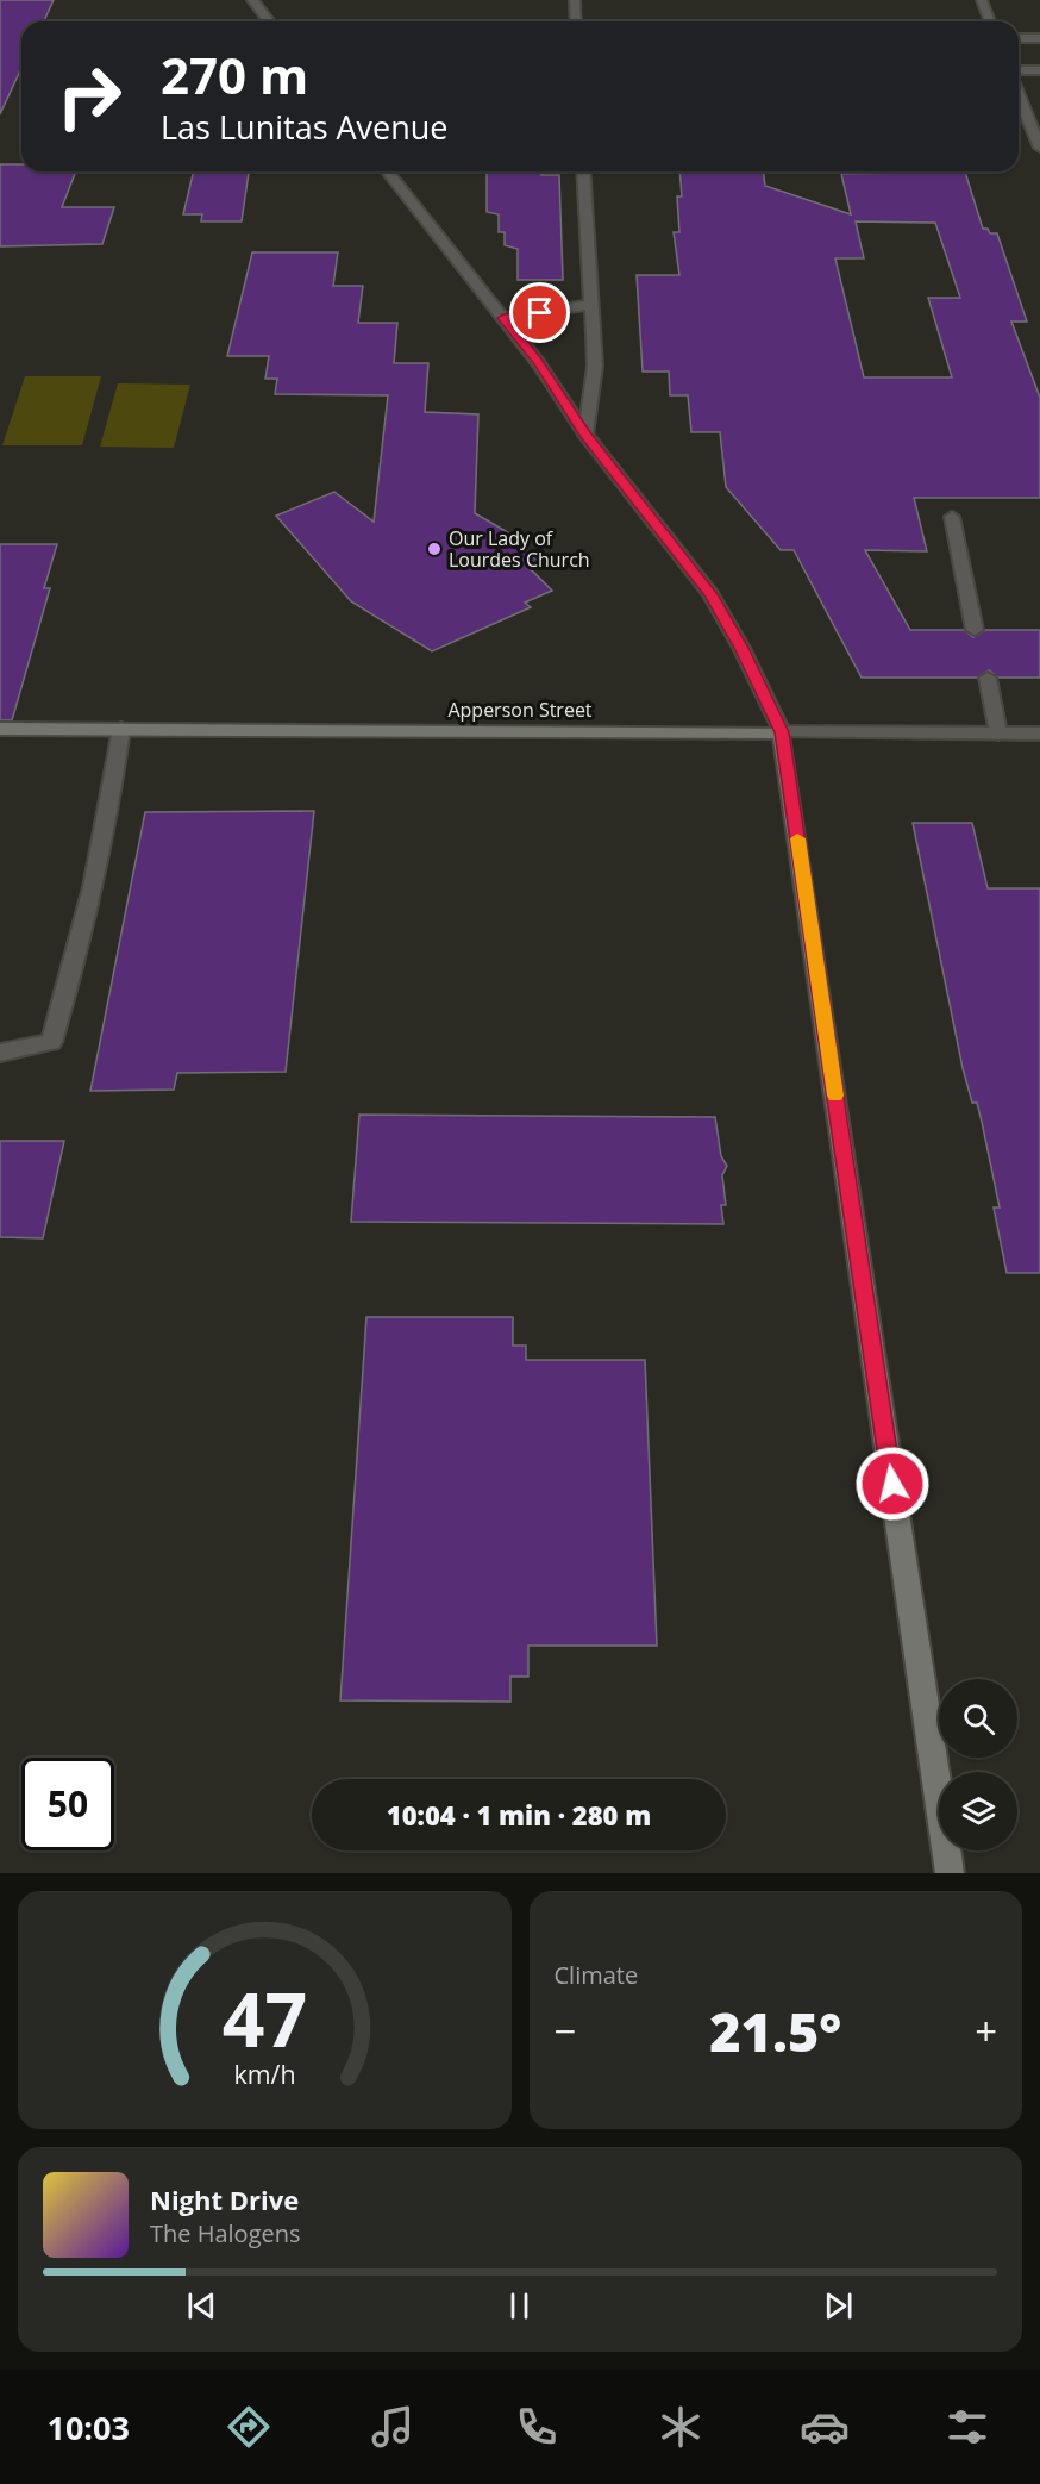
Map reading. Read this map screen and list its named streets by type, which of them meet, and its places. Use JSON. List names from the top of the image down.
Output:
{
  "streets": {
    "main road": ["Apperson Street"]
  },
  "places": ["Our Lady of Lourdes Church"],
  "page": {
    "turn": ["270 m", "Las Lunitas Avenue"],
    "limit": "50",
    "trip": "10:04 · 1 min · 280 m",
    "tile": "Climate",
    "heat": ["−", "21.5°", "+"],
    "song": ["Night Drive", "The Halogens"],
    "tabs": "10:03",
    "gauge": ["47", "km/h"]
  }
}
